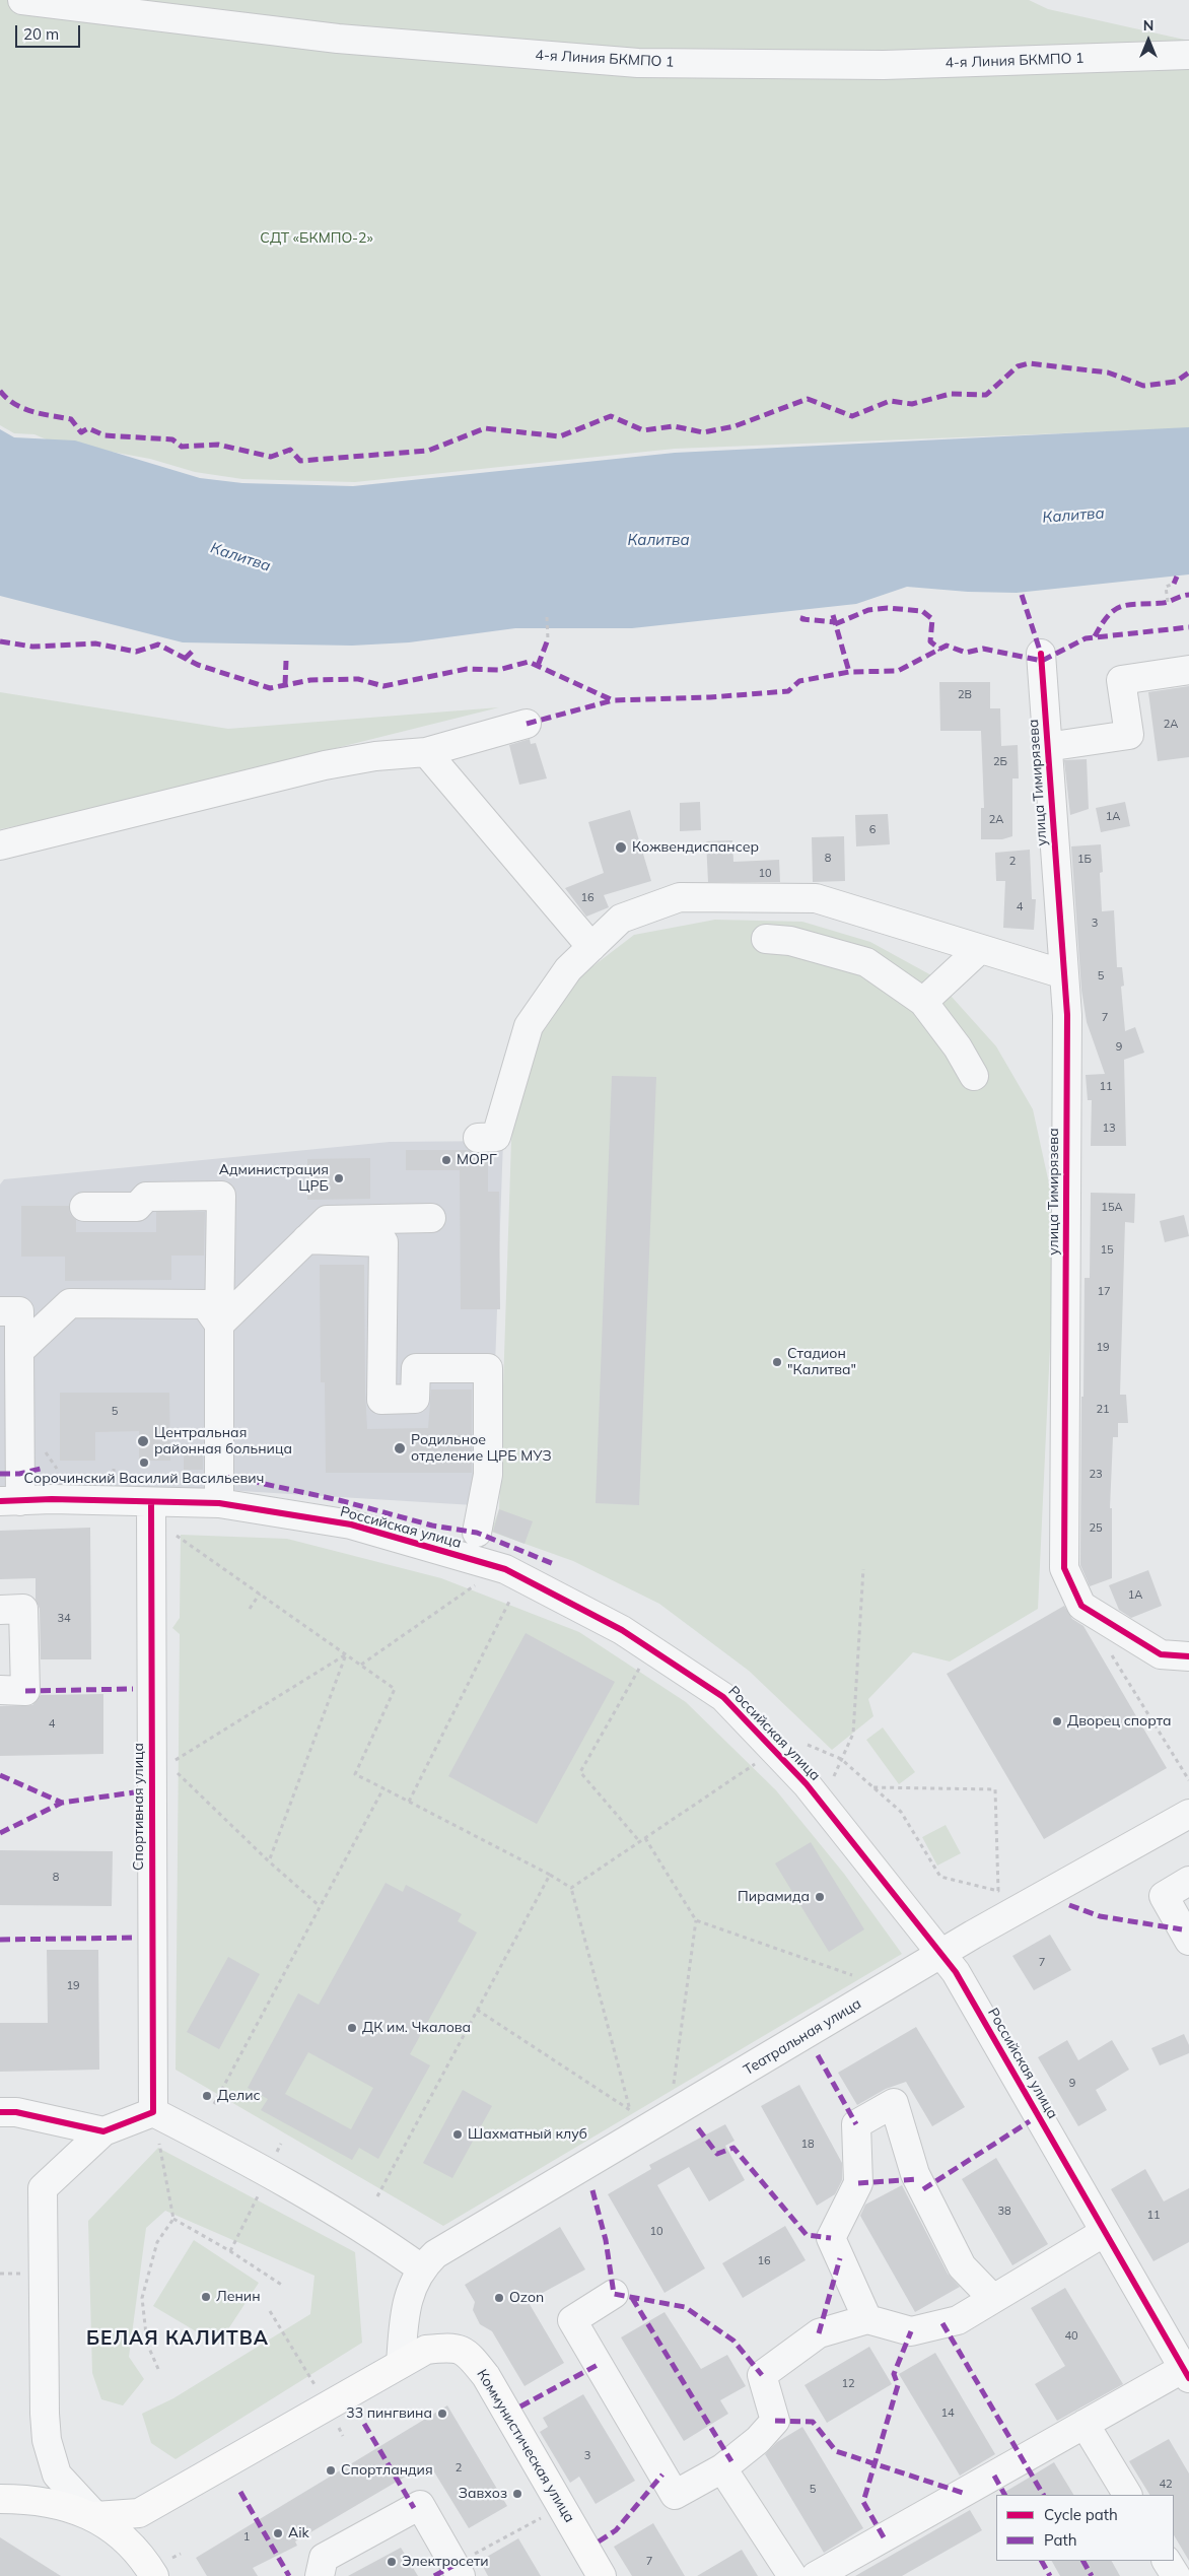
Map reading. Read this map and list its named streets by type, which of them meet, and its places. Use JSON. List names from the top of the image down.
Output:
{
  "streets": {
    "main road": ["Коммунистическая улица"],
    "street": [
      "4-я Линия БКМПО 1",
      "улица Тимирязева",
      "Российская улица",
      "Спортивная улица",
      "Театральная улица"
    ]
  },
  "crossings": [
    ["Российская улица", "Спортивная улица"],
    ["Российская улица", "Театральная улица"],
    ["Театральная улица", "Коммунистическая улица"]
  ],
  "districts": ["БЕЛАЯ КАЛИТВА"],
  "water": ["Калитва"],
  "parks": ["СДТ «БКМПО-2»"],
  "places": [
    "Кожвендиспансер",
    "МОРГ",
    "Администрация ЦРБ",
    "Стадион \"Калитва\"",
    "Центральная районная больница",
    "Родильное отделение ЦРБ МУЗ",
    "Сорочинский Василий Васильевич",
    "Дворец спорта",
    "Пирамида",
    "ДК им. Чкалова",
    "Делис",
    "Шахматный клуб",
    "Ленин",
    "Ozon",
    "33 пингвина",
    "Спортландия",
    "Завхоз",
    "Aik",
    "Электросети"
  ],
  "house_numbers": [
    "2В",
    "2А",
    "2Б",
    "1А",
    "2А",
    "6",
    "8",
    "1Б",
    "2",
    "10",
    "16",
    "4",
    "3",
    "5",
    "7",
    "9",
    "11",
    "13",
    "15А",
    "15",
    "17",
    "19",
    "21",
    "5",
    "23",
    "25",
    "1А",
    "34",
    "4",
    "8",
    "7",
    "19",
    "9",
    "18",
    "38",
    "11",
    "10",
    "16",
    "40",
    "12",
    "14",
    "3",
    "2",
    "42",
    "5",
    "1",
    "7"
  ],
  "legend": ["Cycle path", "Path"],
  "scale_bar": "20 m",
  "north": "top"
}
